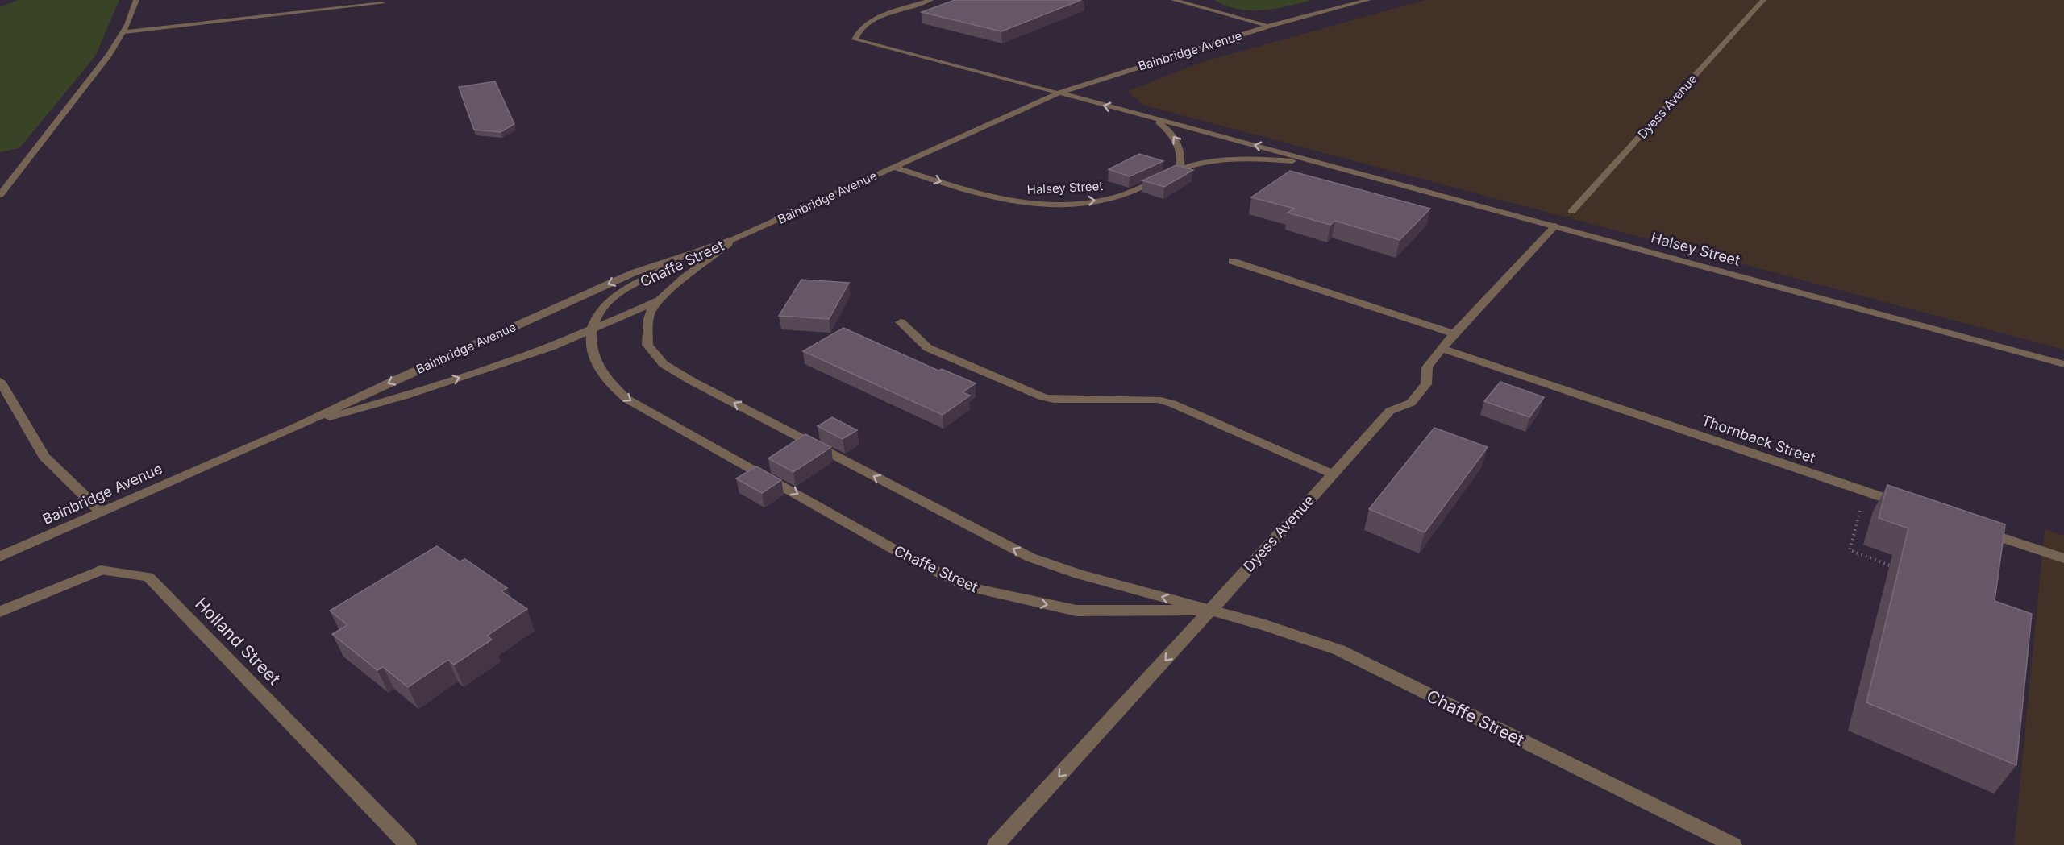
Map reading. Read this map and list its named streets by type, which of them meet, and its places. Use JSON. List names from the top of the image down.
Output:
{
  "streets": {
    "street": [
      "Bainbridge Avenue",
      "Dyess Avenue",
      "Halsey Street",
      "Chaffe Street",
      "Thornback Street",
      "Holland Street"
    ]
  },
  "crossings": [
    ["Bainbridge Avenue", "Halsey Street"],
    ["Bainbridge Avenue", "Chaffe Street"],
    ["Dyess Avenue", "Halsey Street"],
    ["Dyess Avenue", "Chaffe Street"],
    ["Dyess Avenue", "Thornback Street"]
  ]
}
